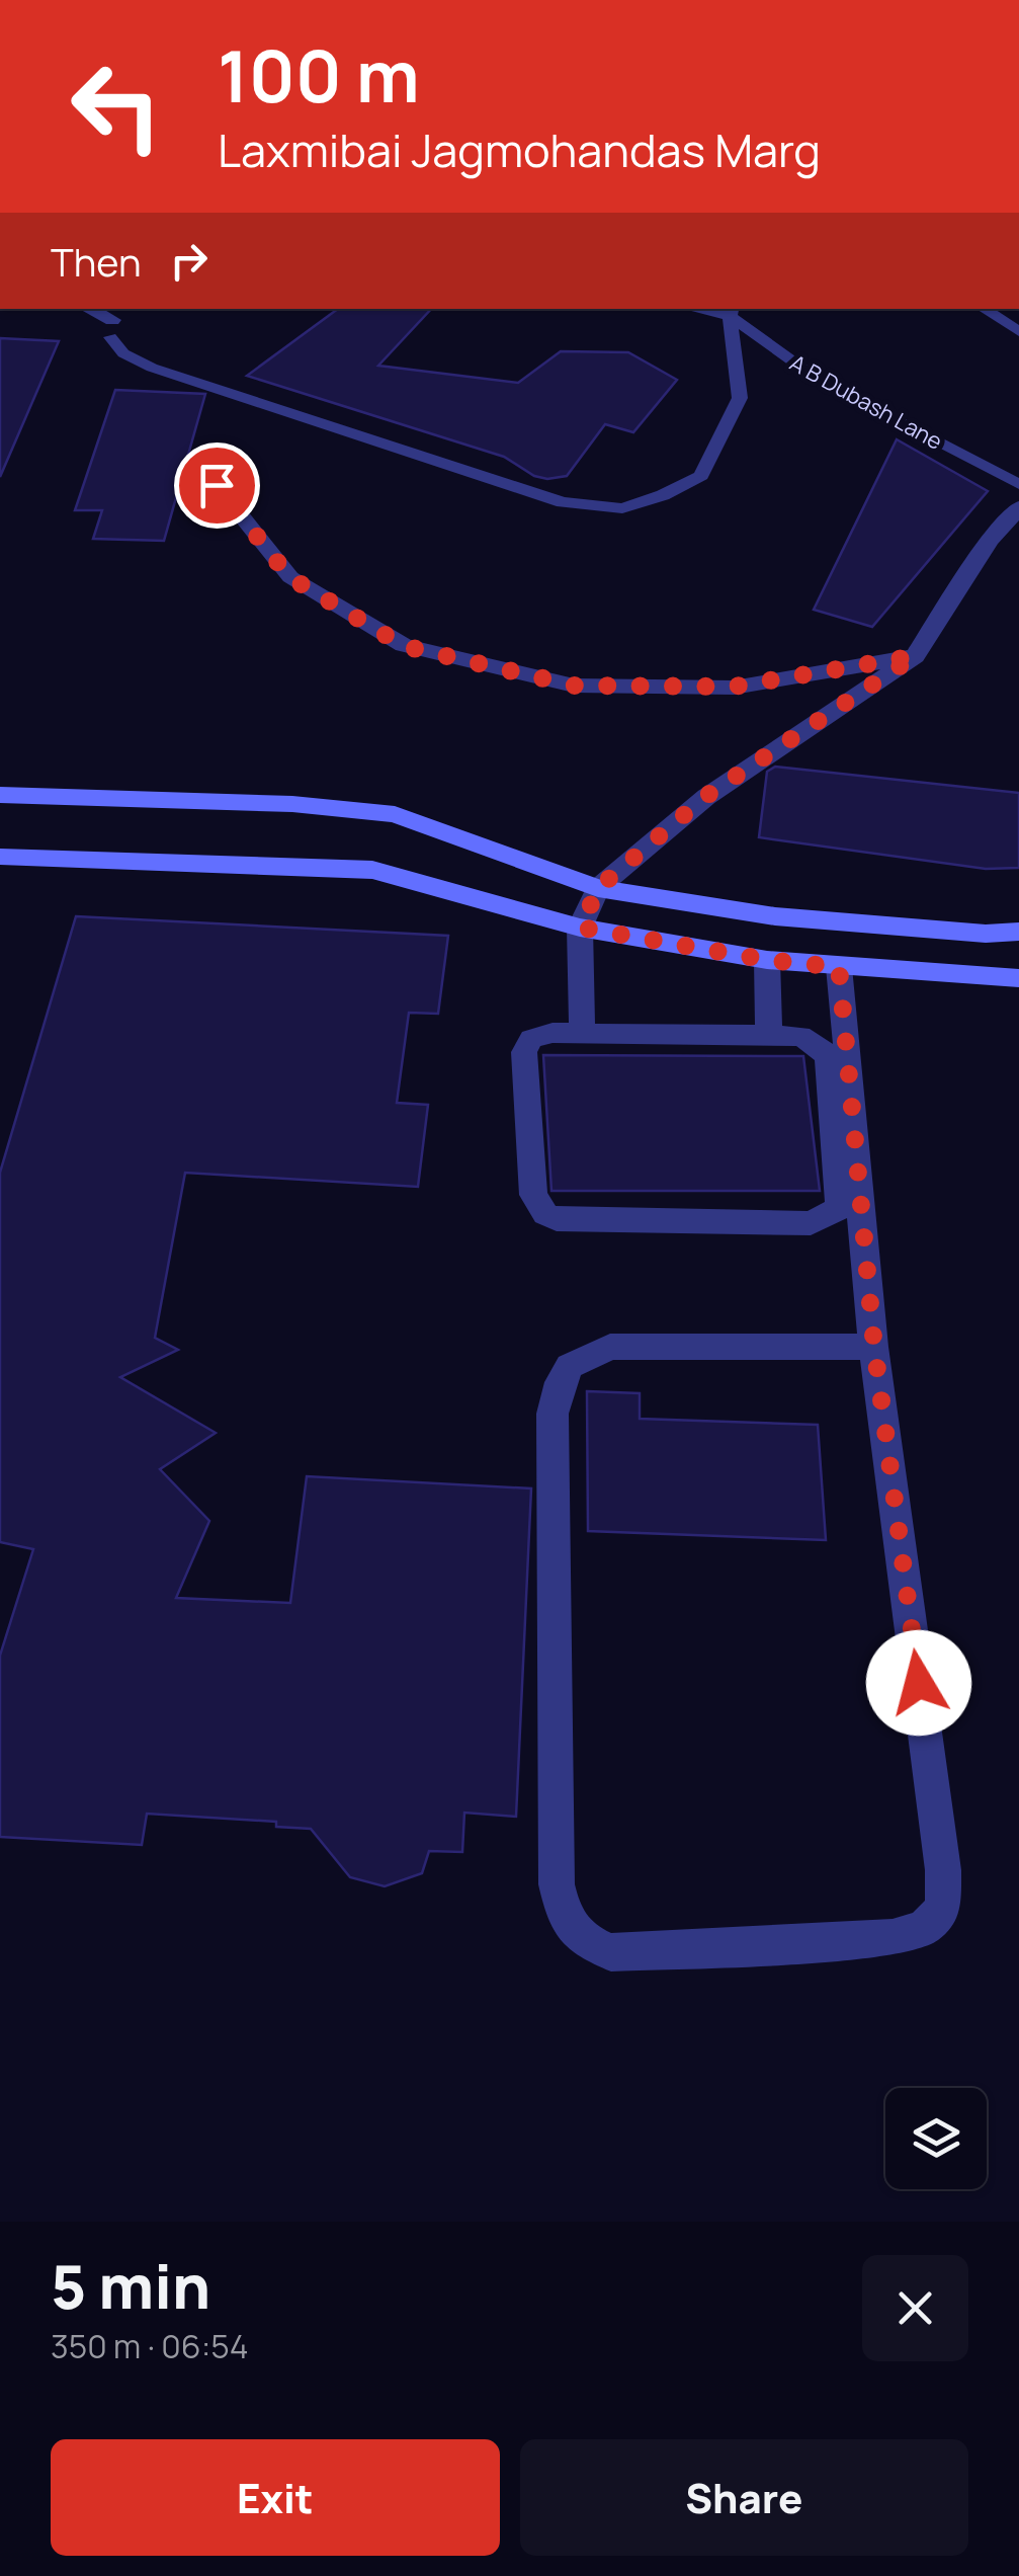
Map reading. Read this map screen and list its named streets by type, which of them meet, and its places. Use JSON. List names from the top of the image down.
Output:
{
  "streets": {
    "lane": ["A B Dubash Lane"]
  },
  "page": {
    "turn": ["100 m", "Laxmibai Jagmohandas Marg"],
    "then": "Then",
    "heading": ["5 min", "350 m · 06:54"],
    "buttons": ["Exit", "Share"]
  }
}
